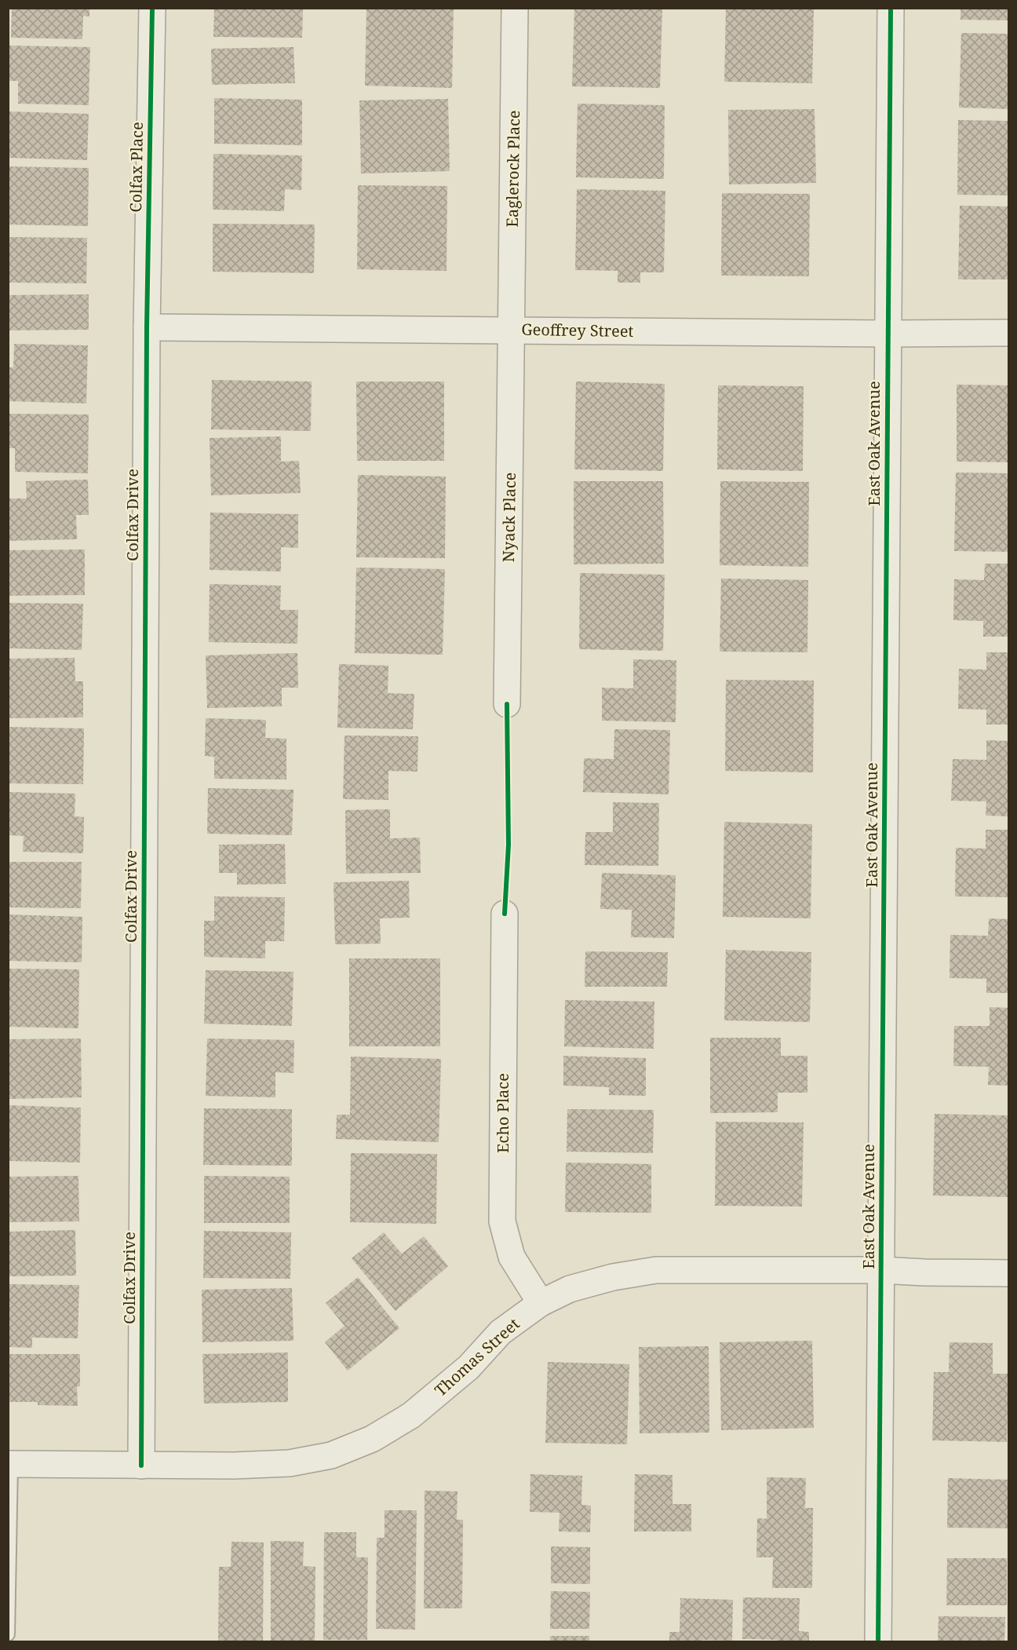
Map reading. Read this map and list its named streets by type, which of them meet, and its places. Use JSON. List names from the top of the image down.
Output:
{
  "streets": {
    "street": [
      "Colfax Place",
      "Eaglerock Place",
      "Geoffrey Street",
      "East Oak Avenue",
      "Colfax Drive",
      "Nyack Place",
      "Echo Place",
      "Thomas Street"
    ]
  },
  "crossings": [
    ["Colfax Place", "Geoffrey Street"],
    ["Colfax Place", "Colfax Drive"],
    ["Eaglerock Place", "Geoffrey Street"],
    ["Eaglerock Place", "Nyack Place"],
    ["Geoffrey Street", "East Oak Avenue"],
    ["Geoffrey Street", "Colfax Drive"],
    ["Geoffrey Street", "Nyack Place"],
    ["East Oak Avenue", "Thomas Street"],
    ["Colfax Drive", "Thomas Street"],
    ["Echo Place", "Thomas Street"]
  ]
}
